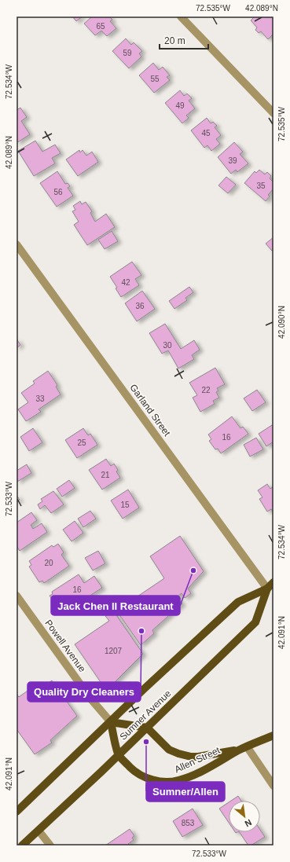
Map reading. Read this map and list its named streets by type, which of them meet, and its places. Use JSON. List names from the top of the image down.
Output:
{
  "streets": {
    "main road": ["Sumner Avenue", "Allen Street"],
    "street": ["Garland Street", "Powell Avenue"]
  },
  "crossings": [
    ["Garland Street", "Sumner Avenue"],
    ["Powell Avenue", "Sumner Avenue"],
    ["Sumner Avenue", "Allen Street"]
  ],
  "places": ["Jack Chen II Restaurant", "Quality Dry Cleaners", "Sumner/Allen"],
  "house_numbers": [
    "65",
    "59",
    "55",
    "49",
    "45",
    "39",
    "35",
    "56",
    "42",
    "36",
    "30",
    "22",
    "33",
    "16",
    "25",
    "21",
    "15",
    "20",
    "16",
    "1207",
    "853"
  ],
  "scale_bar": "20 m",
  "north": "bottom right",
  "coordinates": [
    "72.535°W",
    "42.089°N",
    "72.534°W",
    "42.090°N",
    "72.533°W",
    "42.091°N"
  ]
}
